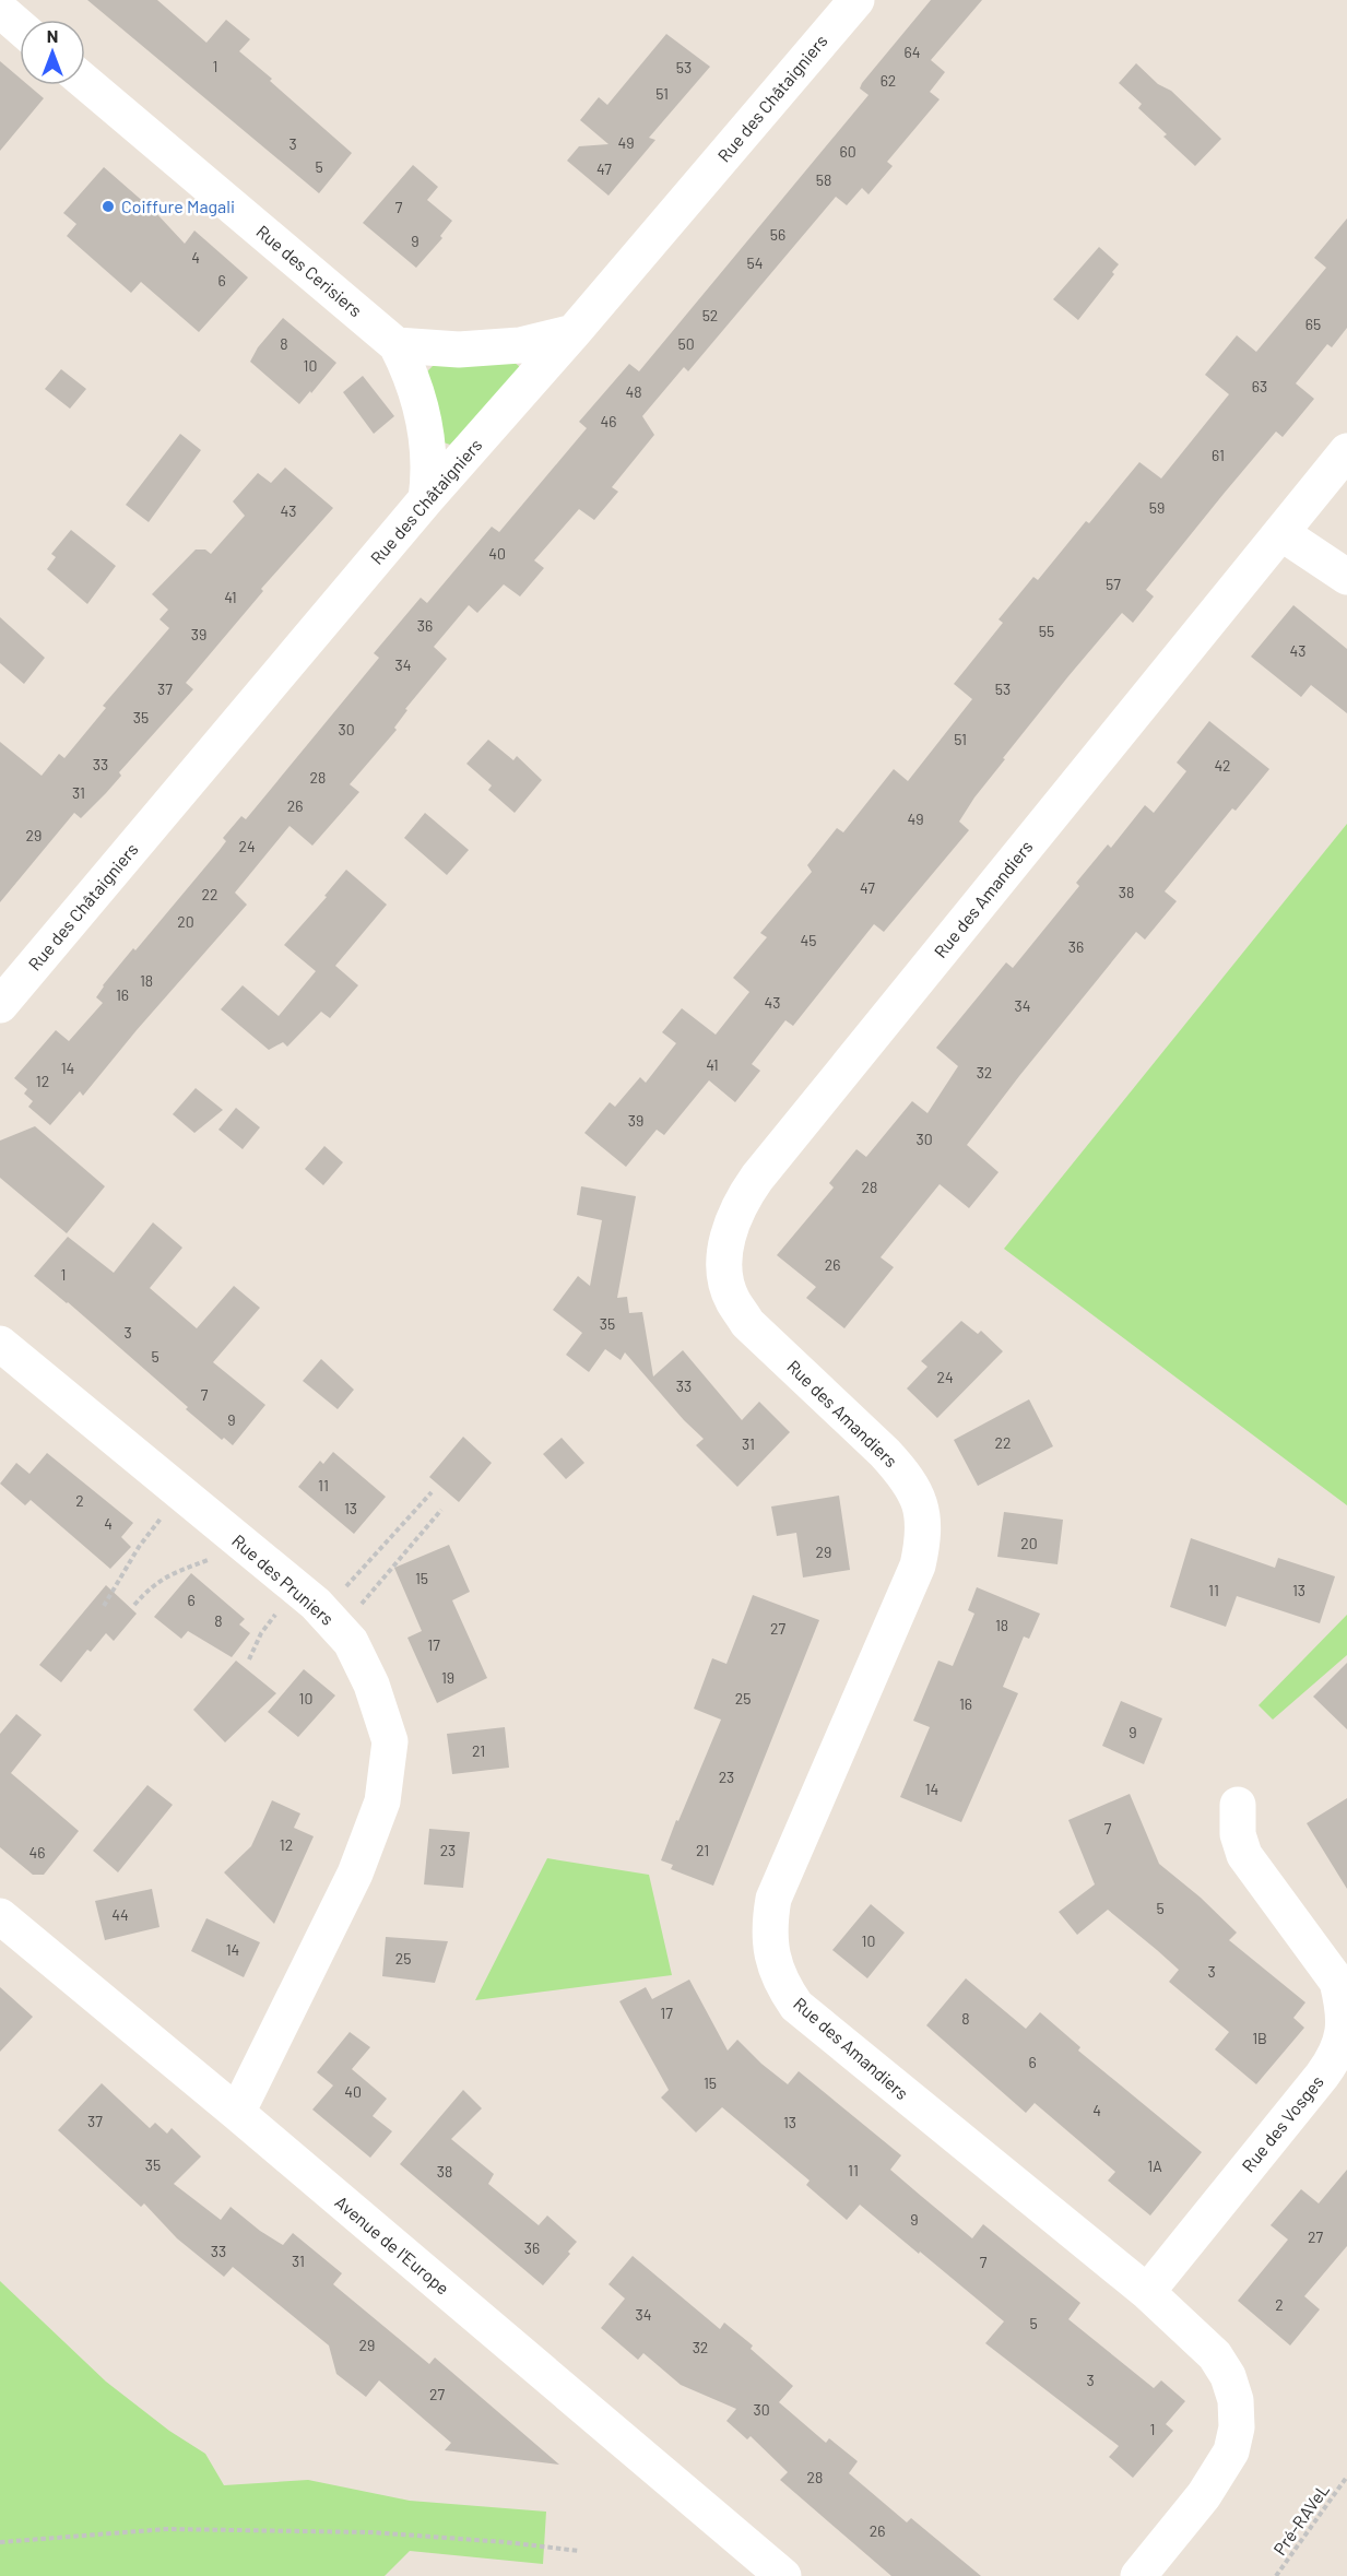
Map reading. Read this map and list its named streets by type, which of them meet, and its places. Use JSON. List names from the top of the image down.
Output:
{
  "streets": {
    "street": [
      "Rue des Châtaigniers",
      "Rue des Cerisiers",
      "Rue des Amandiers",
      "Rue des Pruniers",
      "Rue des Vosges",
      "Avenue de l'Europe"
    ],
    "path": ["Pré-RAVeL"]
  },
  "crossings": [
    ["Rue des Châtaigniers", "Rue des Cerisiers"],
    ["Rue des Amandiers", "Rue des Vosges"],
    ["Rue des Pruniers", "Avenue de l'Europe"]
  ],
  "places": ["Coiffure Magali"],
  "house_numbers": [
    "64",
    "1",
    "53",
    "62",
    "51",
    "49",
    "3",
    "60",
    "5",
    "47",
    "58",
    "7",
    "56",
    "9",
    "4",
    "54",
    "6",
    "52",
    "65",
    "8",
    "50",
    "10",
    "63",
    "48",
    "46",
    "61",
    "59",
    "43",
    "40",
    "57",
    "41",
    "36",
    "55",
    "39",
    "43",
    "34",
    "37",
    "53",
    "35",
    "30",
    "51",
    "33",
    "42",
    "28",
    "31",
    "26",
    "49",
    "29",
    "24",
    "47",
    "38",
    "22",
    "20",
    "45",
    "36",
    "18",
    "16",
    "43",
    "34",
    "41",
    "14",
    "32",
    "12",
    "39",
    "30",
    "28",
    "26",
    "1",
    "35",
    "3",
    "5",
    "24",
    "33",
    "7",
    "9",
    "22",
    "31",
    "11",
    "2",
    "13",
    "4",
    "20",
    "29",
    "15",
    "11",
    "13",
    "6",
    "8",
    "18",
    "27",
    "17",
    "19",
    "10",
    "25",
    "16",
    "9",
    "21",
    "23",
    "14",
    "7",
    "12",
    "23",
    "21",
    "46",
    "5",
    "44",
    "10",
    "14",
    "25",
    "3",
    "17",
    "8",
    "1B",
    "6",
    "15",
    "40",
    "4",
    "37",
    "13",
    "35",
    "1A",
    "11",
    "38",
    "9",
    "27",
    "36",
    "33",
    "31",
    "7",
    "2",
    "34",
    "5",
    "29",
    "32",
    "3",
    "27",
    "30",
    "1",
    "28",
    "26"
  ],
  "north": "top"
}
